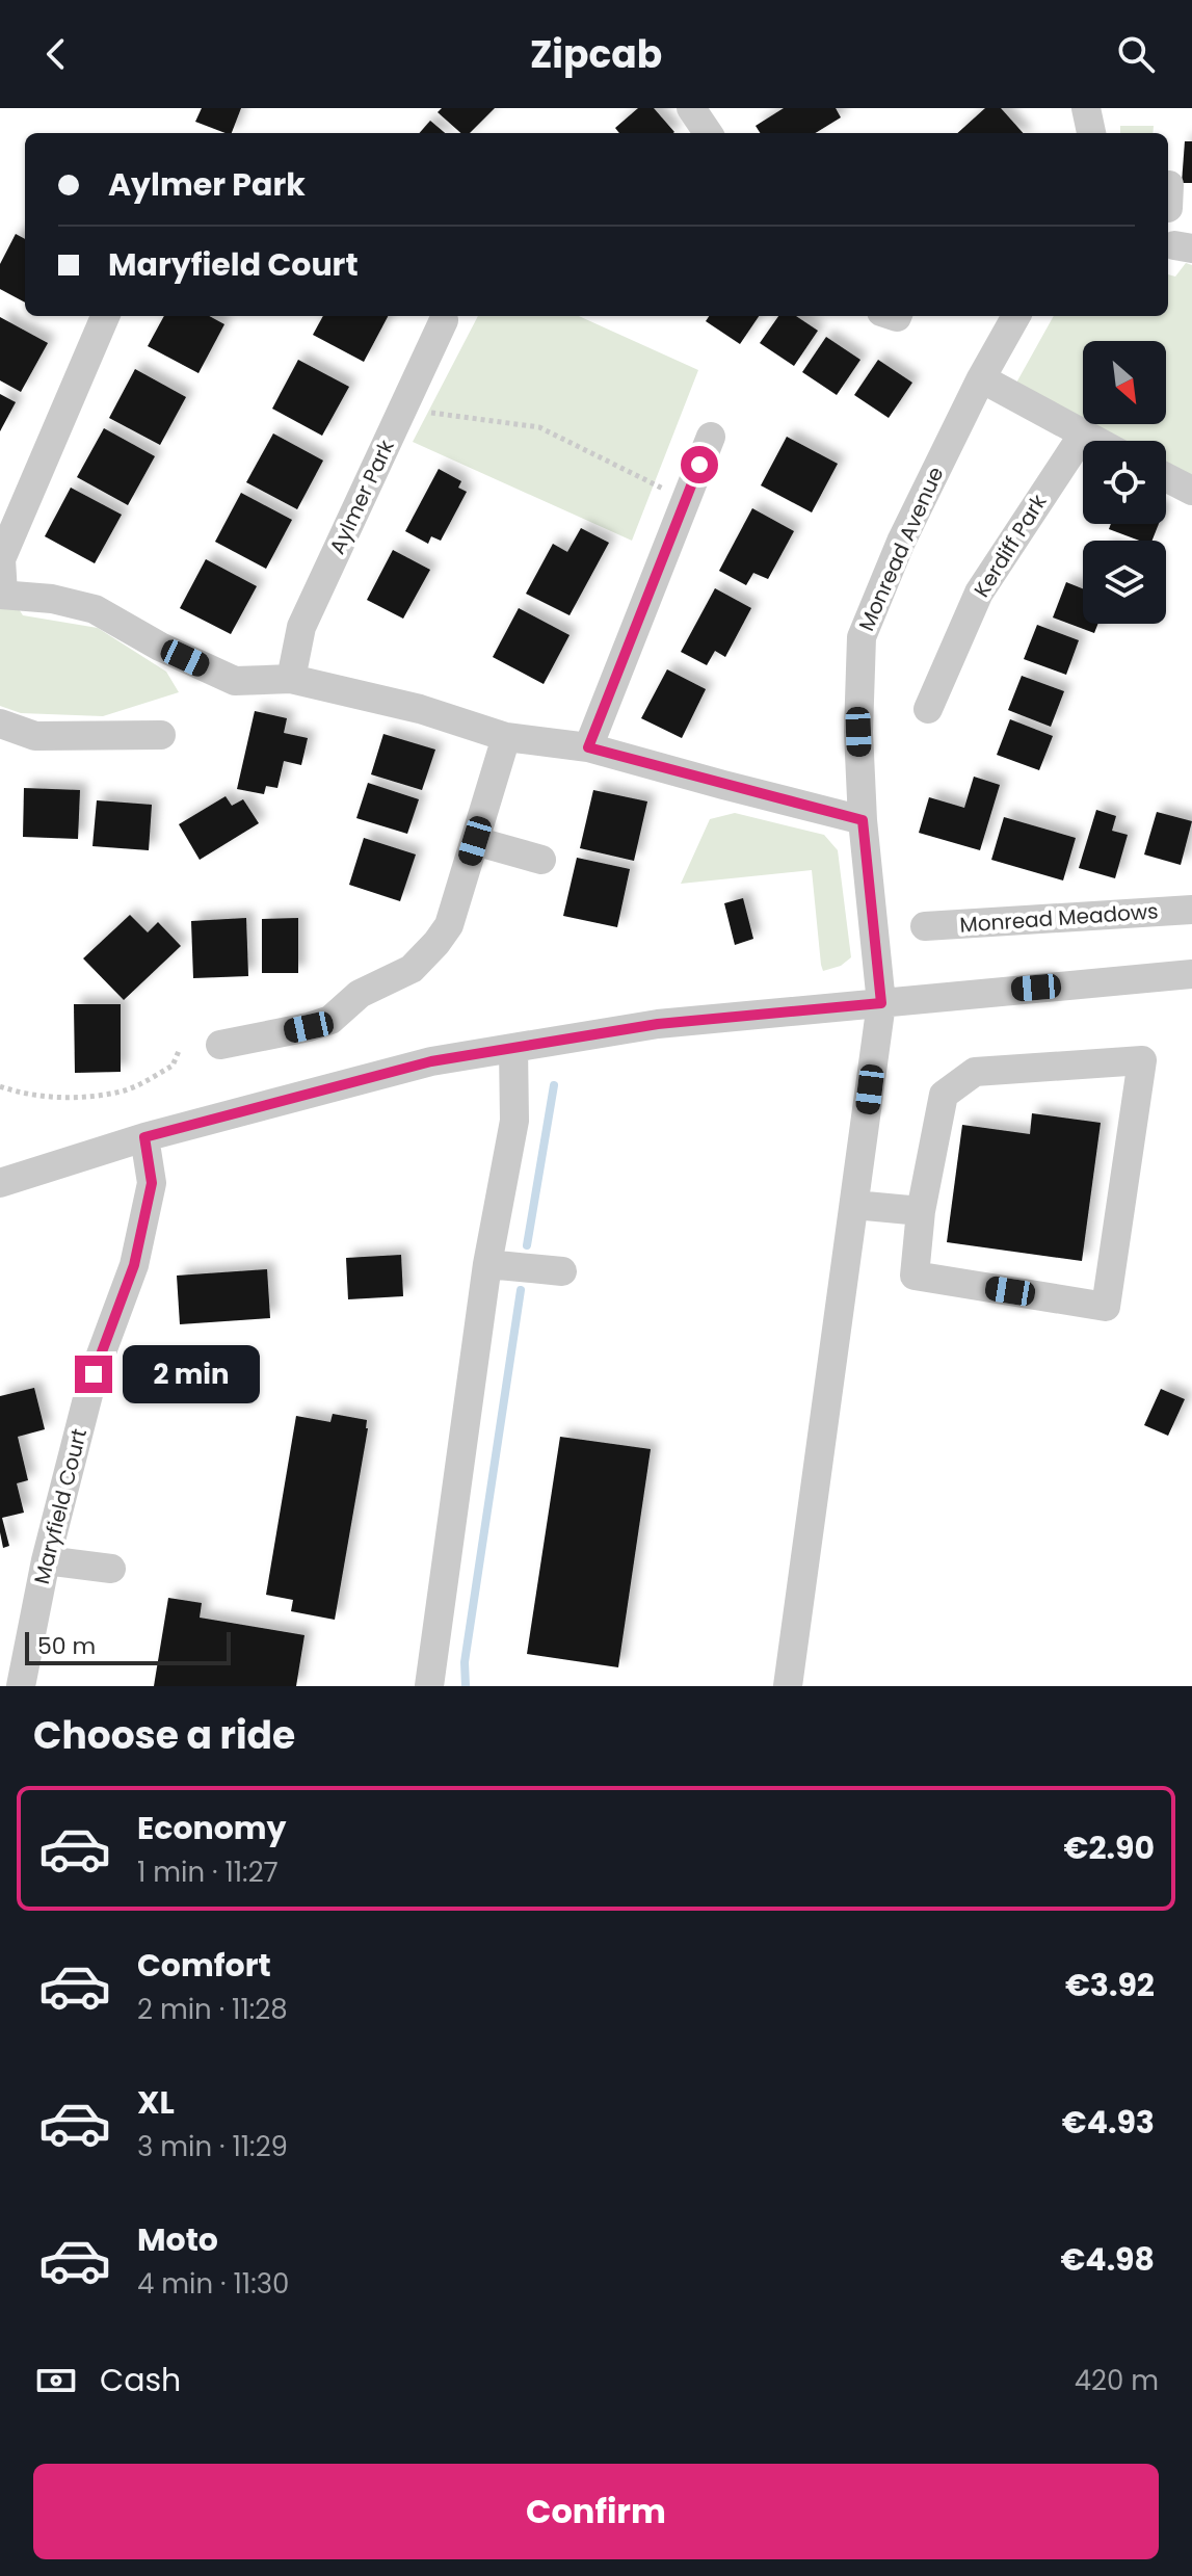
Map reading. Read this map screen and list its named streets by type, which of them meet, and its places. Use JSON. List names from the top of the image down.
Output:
{
  "streets": {
    "street": [
      "Aylmer Park",
      "Kerdiff Park",
      "Monread Avenue",
      "Monread Meadows",
      "Maryfield Court"
    ]
  },
  "scale_bar": "50 m",
  "north": "bottom right",
  "page": {
    "header": "Zipcab",
    "banner": ["Aylmer Park", "Maryfield Court"],
    "bubble": "2 min",
    "scale": "50 m",
    "heading": "Choose a ride",
    "list": [
      {
        "name": "Economy",
        "note": "1 min · 11:27",
        "value": "€2.90"
      },
      {
        "name": "Comfort",
        "note": "2 min · 11:28",
        "value": "€3.92"
      },
      {
        "name": "XL",
        "note": "3 min · 11:29",
        "value": "€4.93"
      },
      {
        "name": "Moto",
        "note": "4 min · 11:30",
        "value": "€4.98"
      }
    ],
    "pay": ["Cash", "420 m"],
    "buttons": "Confirm"
  }
}
